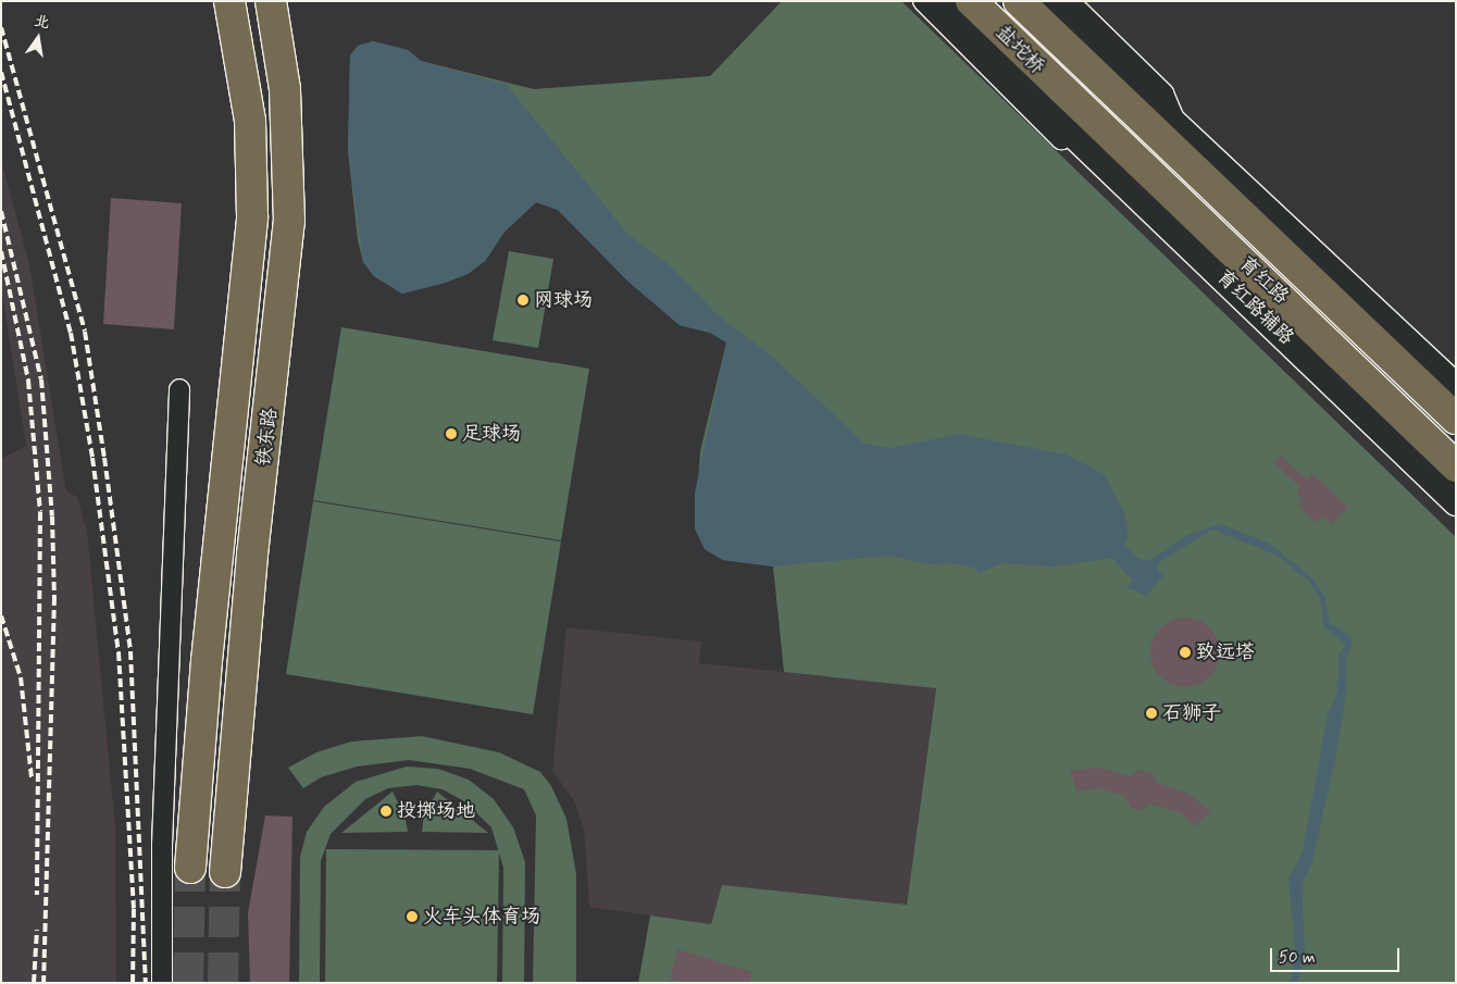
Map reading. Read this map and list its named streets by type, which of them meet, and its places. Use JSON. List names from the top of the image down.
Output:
{
  "streets": {
    "highway": ["盐坨桥", "育红路", "铁东路"],
    "main road": ["育红路辅路"]
  },
  "crossings": [
    ["盐坨桥", "育红路"],
    ["盐坨桥", "育红路辅路"],
    ["育红路", "育红路辅路"]
  ],
  "places": [
    "网球场",
    "足球场",
    "致远塔",
    "石狮子",
    "投掷场地",
    "火车头体育场"
  ],
  "scale_bar": "50 m",
  "north": "top"
}
